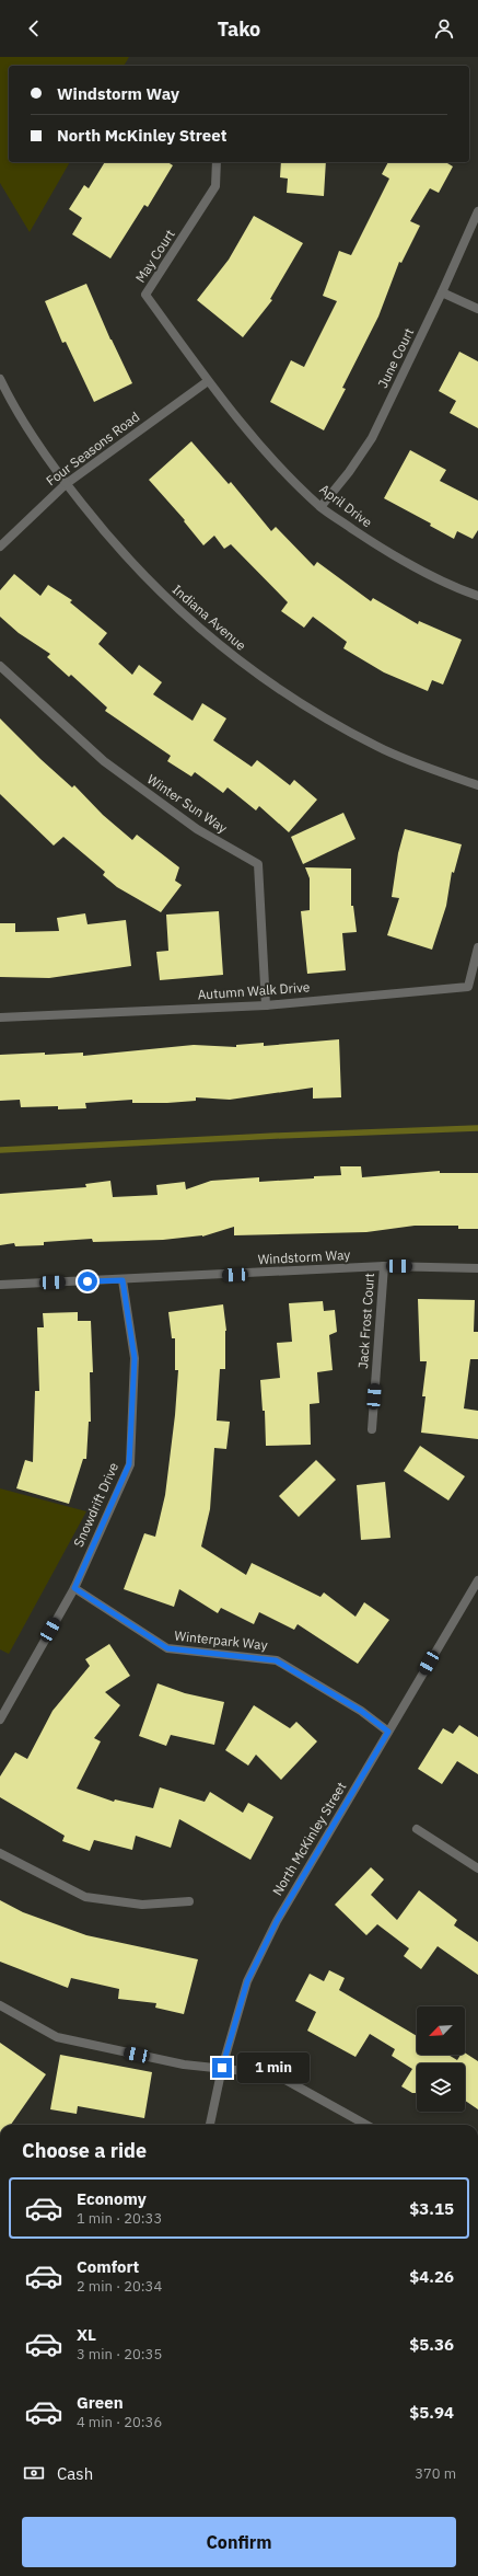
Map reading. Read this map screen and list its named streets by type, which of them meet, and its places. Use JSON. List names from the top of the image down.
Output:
{
  "streets": {
    "street": [
      "May Court",
      "June Court",
      "Four Seasons Road",
      "April Drive",
      "Indiana Avenue",
      "Winter Sun Way",
      "Autumn Walk Drive",
      "Windstorm Way",
      "Jack Frost Court",
      "Snowdrift Drive",
      "Winterpark Way",
      "North McKinley Street"
    ]
  },
  "crossings": [
    ["May Court", "Four Seasons Road"],
    ["May Court", "April Drive"],
    ["June Court", "April Drive"],
    ["Four Seasons Road", "April Drive"],
    ["Four Seasons Road", "Indiana Avenue"],
    ["Winter Sun Way", "Autumn Walk Drive"],
    ["Windstorm Way", "Jack Frost Court"],
    ["Windstorm Way", "Snowdrift Drive"],
    ["Snowdrift Drive", "Winterpark Way"],
    ["Winterpark Way", "North McKinley Street"]
  ],
  "north": "bottom left",
  "page": {
    "header": "Tako",
    "banner": ["Windstorm Way", "North McKinley Street"],
    "bubble": "1 min",
    "heading": "Choose a ride",
    "list": [
      {
        "name": "Economy",
        "note": "1 min · 20:33",
        "value": "$3.15"
      },
      {
        "name": "Comfort",
        "note": "2 min · 20:34",
        "value": "$4.26"
      },
      {
        "name": "XL",
        "note": "3 min · 20:35",
        "value": "$5.36"
      },
      {
        "name": "Green",
        "note": "4 min · 20:36",
        "value": "$5.94"
      }
    ],
    "pay": ["Cash", "370 m"],
    "buttons": "Confirm"
  }
}
